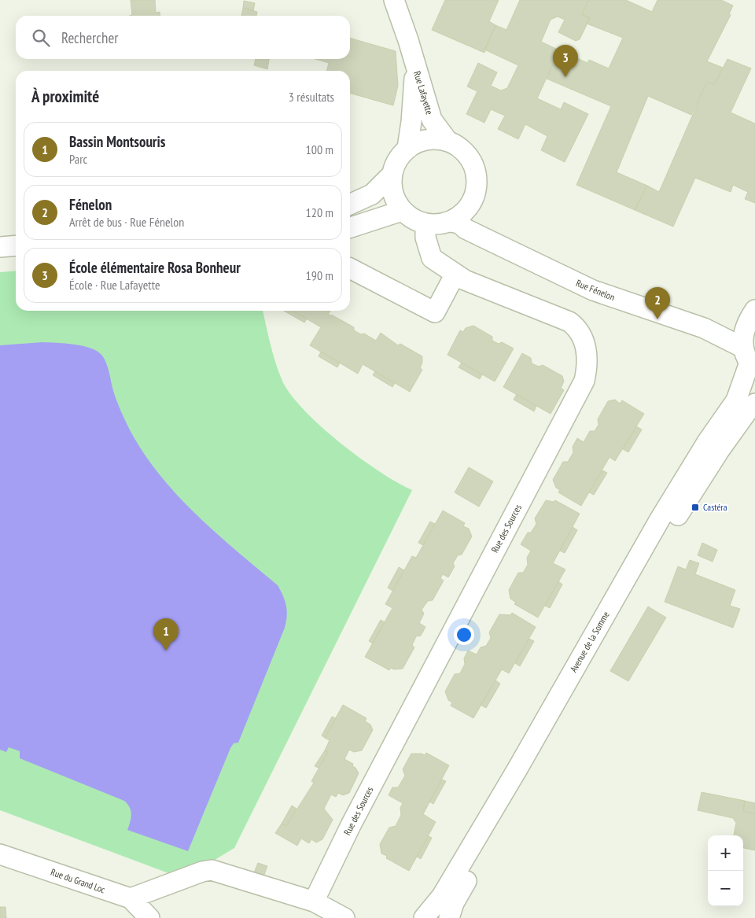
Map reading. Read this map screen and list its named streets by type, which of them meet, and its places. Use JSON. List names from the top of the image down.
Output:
{
  "streets": {
    "street": [
      "Rue Lafayette",
      "Rue Fénelon",
      "Rue des Sources",
      "Avenue de la Somme",
      "Rue du Grand Loc"
    ]
  },
  "crossings": [
    ["Rue Lafayette", "Rue Fénelon"],
    ["Rue Lafayette", "Rue des Sources"],
    ["Rue Fénelon", "Rue des Sources"],
    ["Rue Fénelon", "Avenue de la Somme"]
  ],
  "places": {
    "transit": ["Castéra"]
  },
  "page": {
    "search": "Rechercher",
    "pins": ["3", "2", "1"],
    "heading": ["À proximité", "3 résultats"],
    "list": [
      {
        "mark": "1",
        "name": "Bassin Montsouris",
        "note": "Parc",
        "value": "100 m"
      },
      {
        "mark": "2",
        "name": "Fénelon",
        "note": "Arrêt de bus · Rue Fénelon",
        "value": "120 m"
      },
      {
        "mark": "3",
        "name": "École élémentaire Rosa Bonheur",
        "note": "École · Rue Lafayette",
        "value": "190 m"
      }
    ],
    "map_buttons": ["+", "−"]
  }
}
